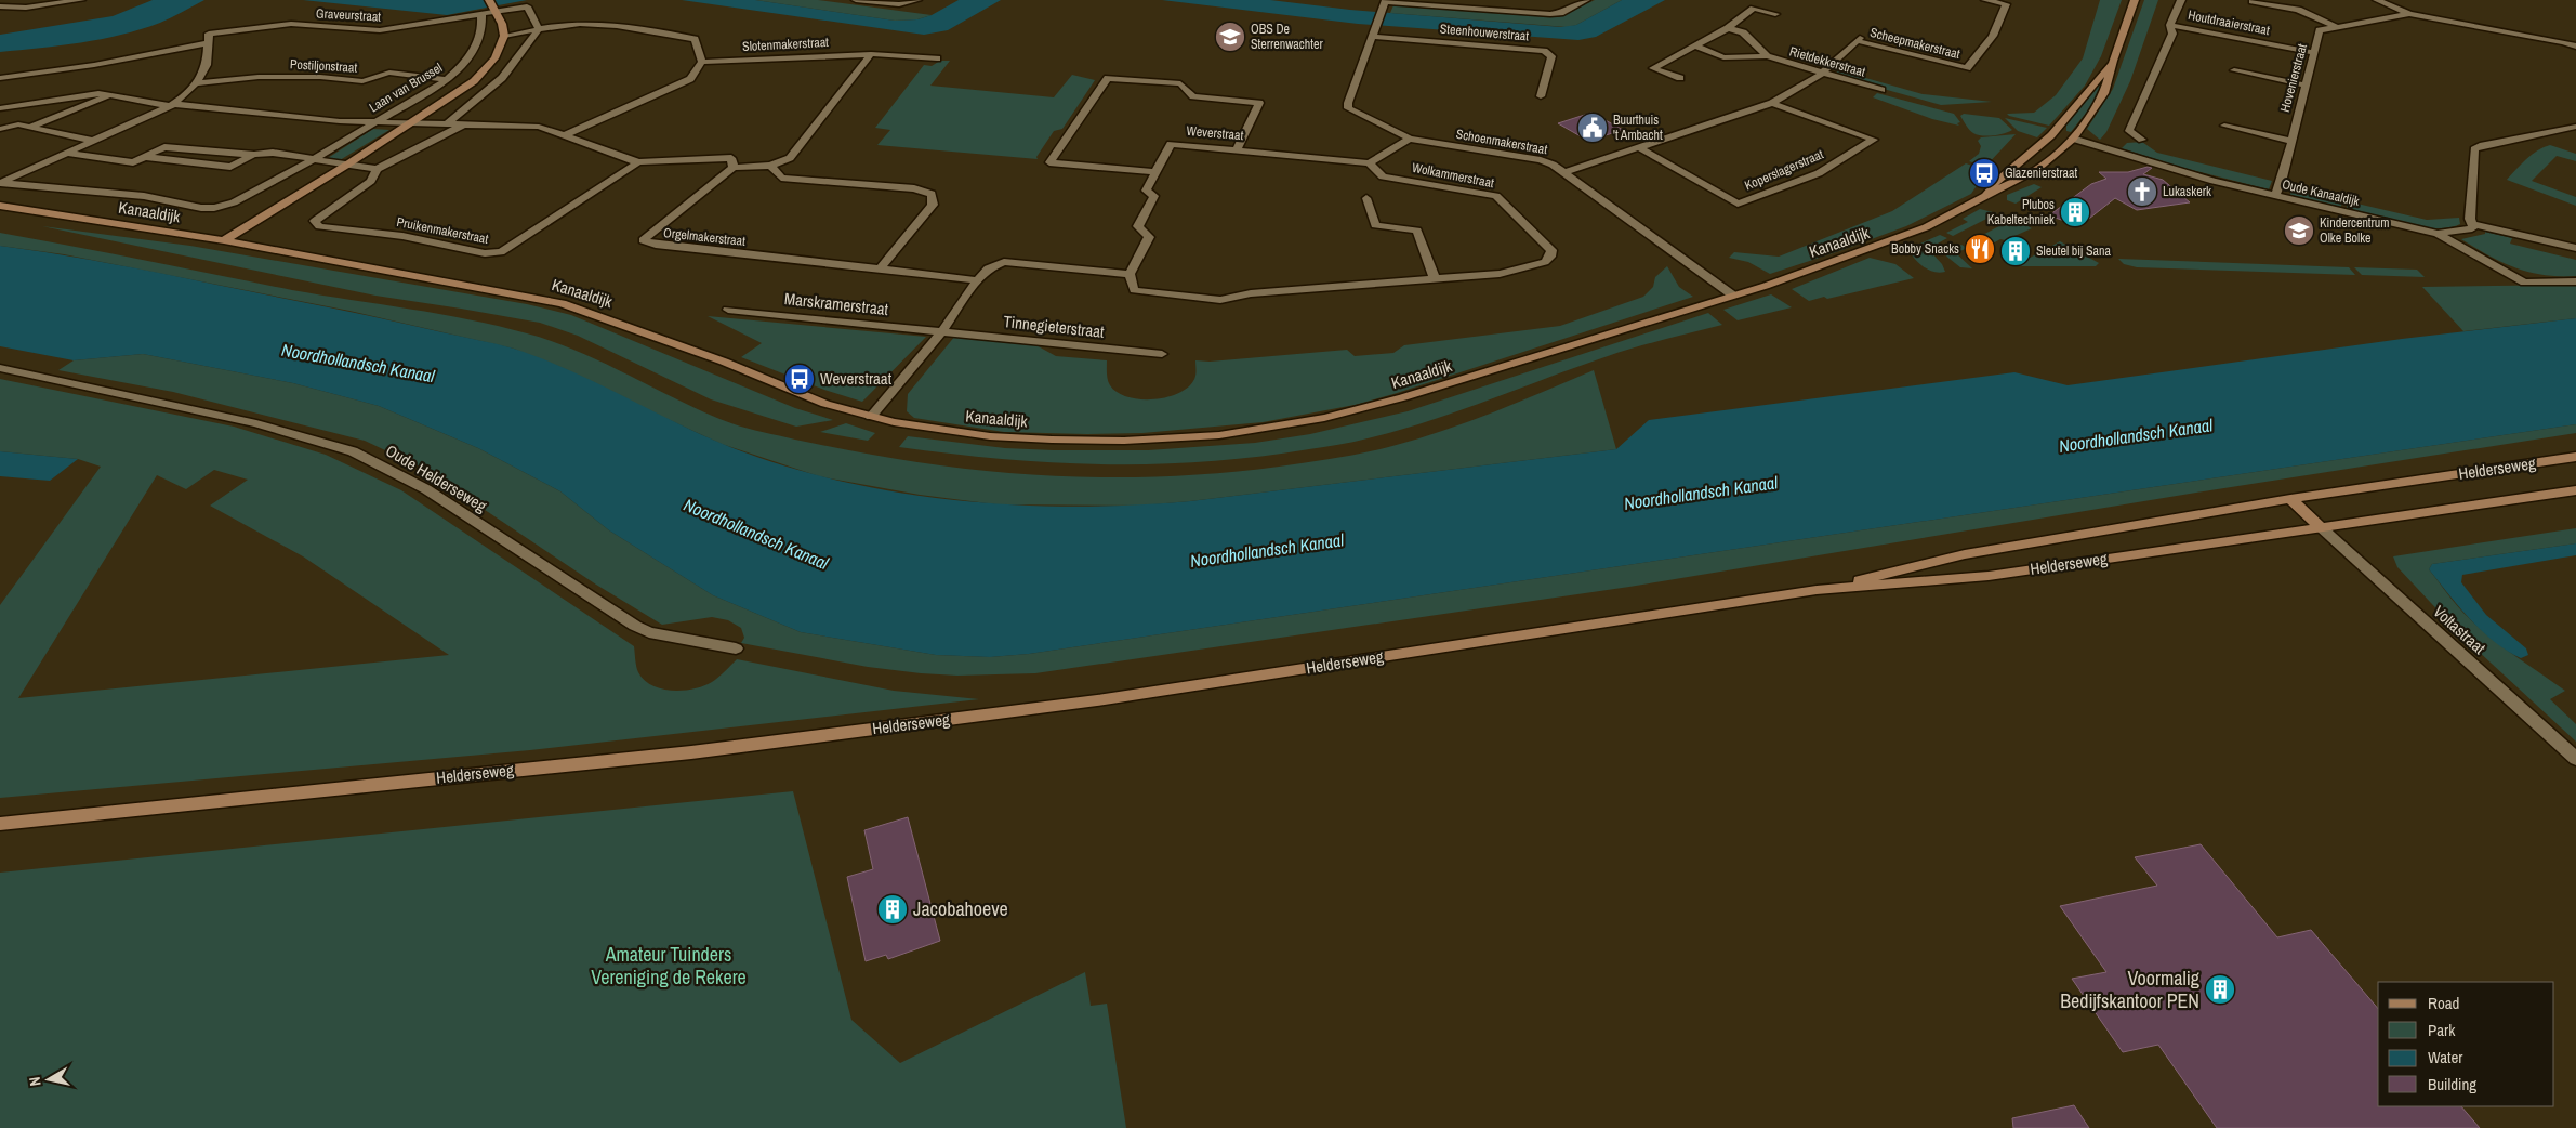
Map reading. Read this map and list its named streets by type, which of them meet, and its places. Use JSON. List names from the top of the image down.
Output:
{
  "streets": {
    "street": [
      "Graveurstraat",
      "Houtdraaierstraat",
      "Steenhouwerstraat",
      "Scheepmakerstraat",
      "Slotenmakerstraat",
      "Rietdekkerstraat",
      "Postiljonstraat",
      "Hovenierstraat",
      "Laan van Brussel",
      "Weverstraat",
      "Schoenmakerstraat",
      "Koperslagerstraat",
      "Wolkammerstraat",
      "Oude Kanaaldijk",
      "Kanaaldijk",
      "Pruikenmakerstraat",
      "Orgelmakerstraat",
      "Marskramerstraat",
      "Tinnegieterstraat",
      "Helderseweg",
      "Oude Helderseweg",
      "Voltastraat"
    ]
  },
  "crossings": [
    ["Graveurstraat", "Laan van Brussel"],
    ["Houtdraaierstraat", "Hovenierstraat"],
    ["Steenhouwerstraat", "Schoenmakerstraat"],
    ["Scheepmakerstraat", "Rietdekkerstraat"],
    ["Postiljonstraat", "Laan van Brussel"],
    ["Hovenierstraat", "Oude Kanaaldijk"],
    ["Laan van Brussel", "Kanaaldijk"],
    ["Laan van Brussel", "Pruikenmakerstraat"],
    ["Weverstraat", "Wolkammerstraat"],
    ["Schoenmakerstraat", "Kanaaldijk"],
    ["Oude Kanaaldijk", "Kanaaldijk"],
    ["Pruikenmakerstraat", "Orgelmakerstraat"],
    ["Marskramerstraat", "Tinnegieterstraat"],
    ["Helderseweg", "Voltastraat"]
  ],
  "water": ["Noordhollandsch Kanaal"],
  "parks": ["Amateur Tuinders Vereniging de Rekere"],
  "places": {
    "school or university": ["OBS De Sterrenwachter", "Kindercentrum Olke Bolke"],
    "public building": ["Buurthuis 't Ambacht"],
    "bus stop": ["Glazenierstraat", "Weverstraat"],
    "church": ["Lukaskerk"],
    "building": [
      "Plubos Kabeltechniek",
      "Sleutel bij Sana",
      "Jacobahoeve",
      "Voormalig Bedijfskantoor PEN"
    ],
    "restaurant": ["Bobby Snacks"]
  },
  "legend": [
    "Road",
    "Park",
    "Water",
    "Building"
  ],
  "north": "left"
}
